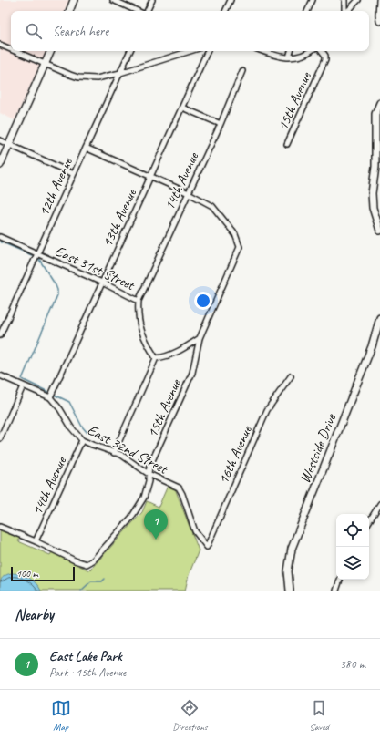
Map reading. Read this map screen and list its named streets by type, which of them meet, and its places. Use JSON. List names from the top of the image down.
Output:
{
  "streets": {
    "street": [
      "15th Avenue",
      "14th Avenue",
      "12th Avenue",
      "13th Avenue",
      "East 31st Street",
      "East 32nd Street",
      "Westside Drive",
      "16th Avenue"
    ]
  },
  "crossings": [
    ["15th Avenue", "14th Avenue"],
    ["15th Avenue", "East 32nd Street"],
    ["14th Avenue", "East 31st Street"],
    ["14th Avenue", "East 32nd Street"],
    ["12th Avenue", "East 31st Street"],
    ["13th Avenue", "East 31st Street"],
    ["13th Avenue", "East 32nd Street"],
    ["East 32nd Street", "16th Avenue"]
  ],
  "scale_bar": "100 m",
  "page": {
    "search": "Search here",
    "pins": "1",
    "scale": "100 m",
    "heading": "Nearby",
    "list": [
      {
        "mark": "1",
        "name": "East Lake Park",
        "note": "Park · 15th Avenue",
        "value": "380 m"
      }
    ],
    "nav": ["Map", "Directions", "Saved"]
  }
}
